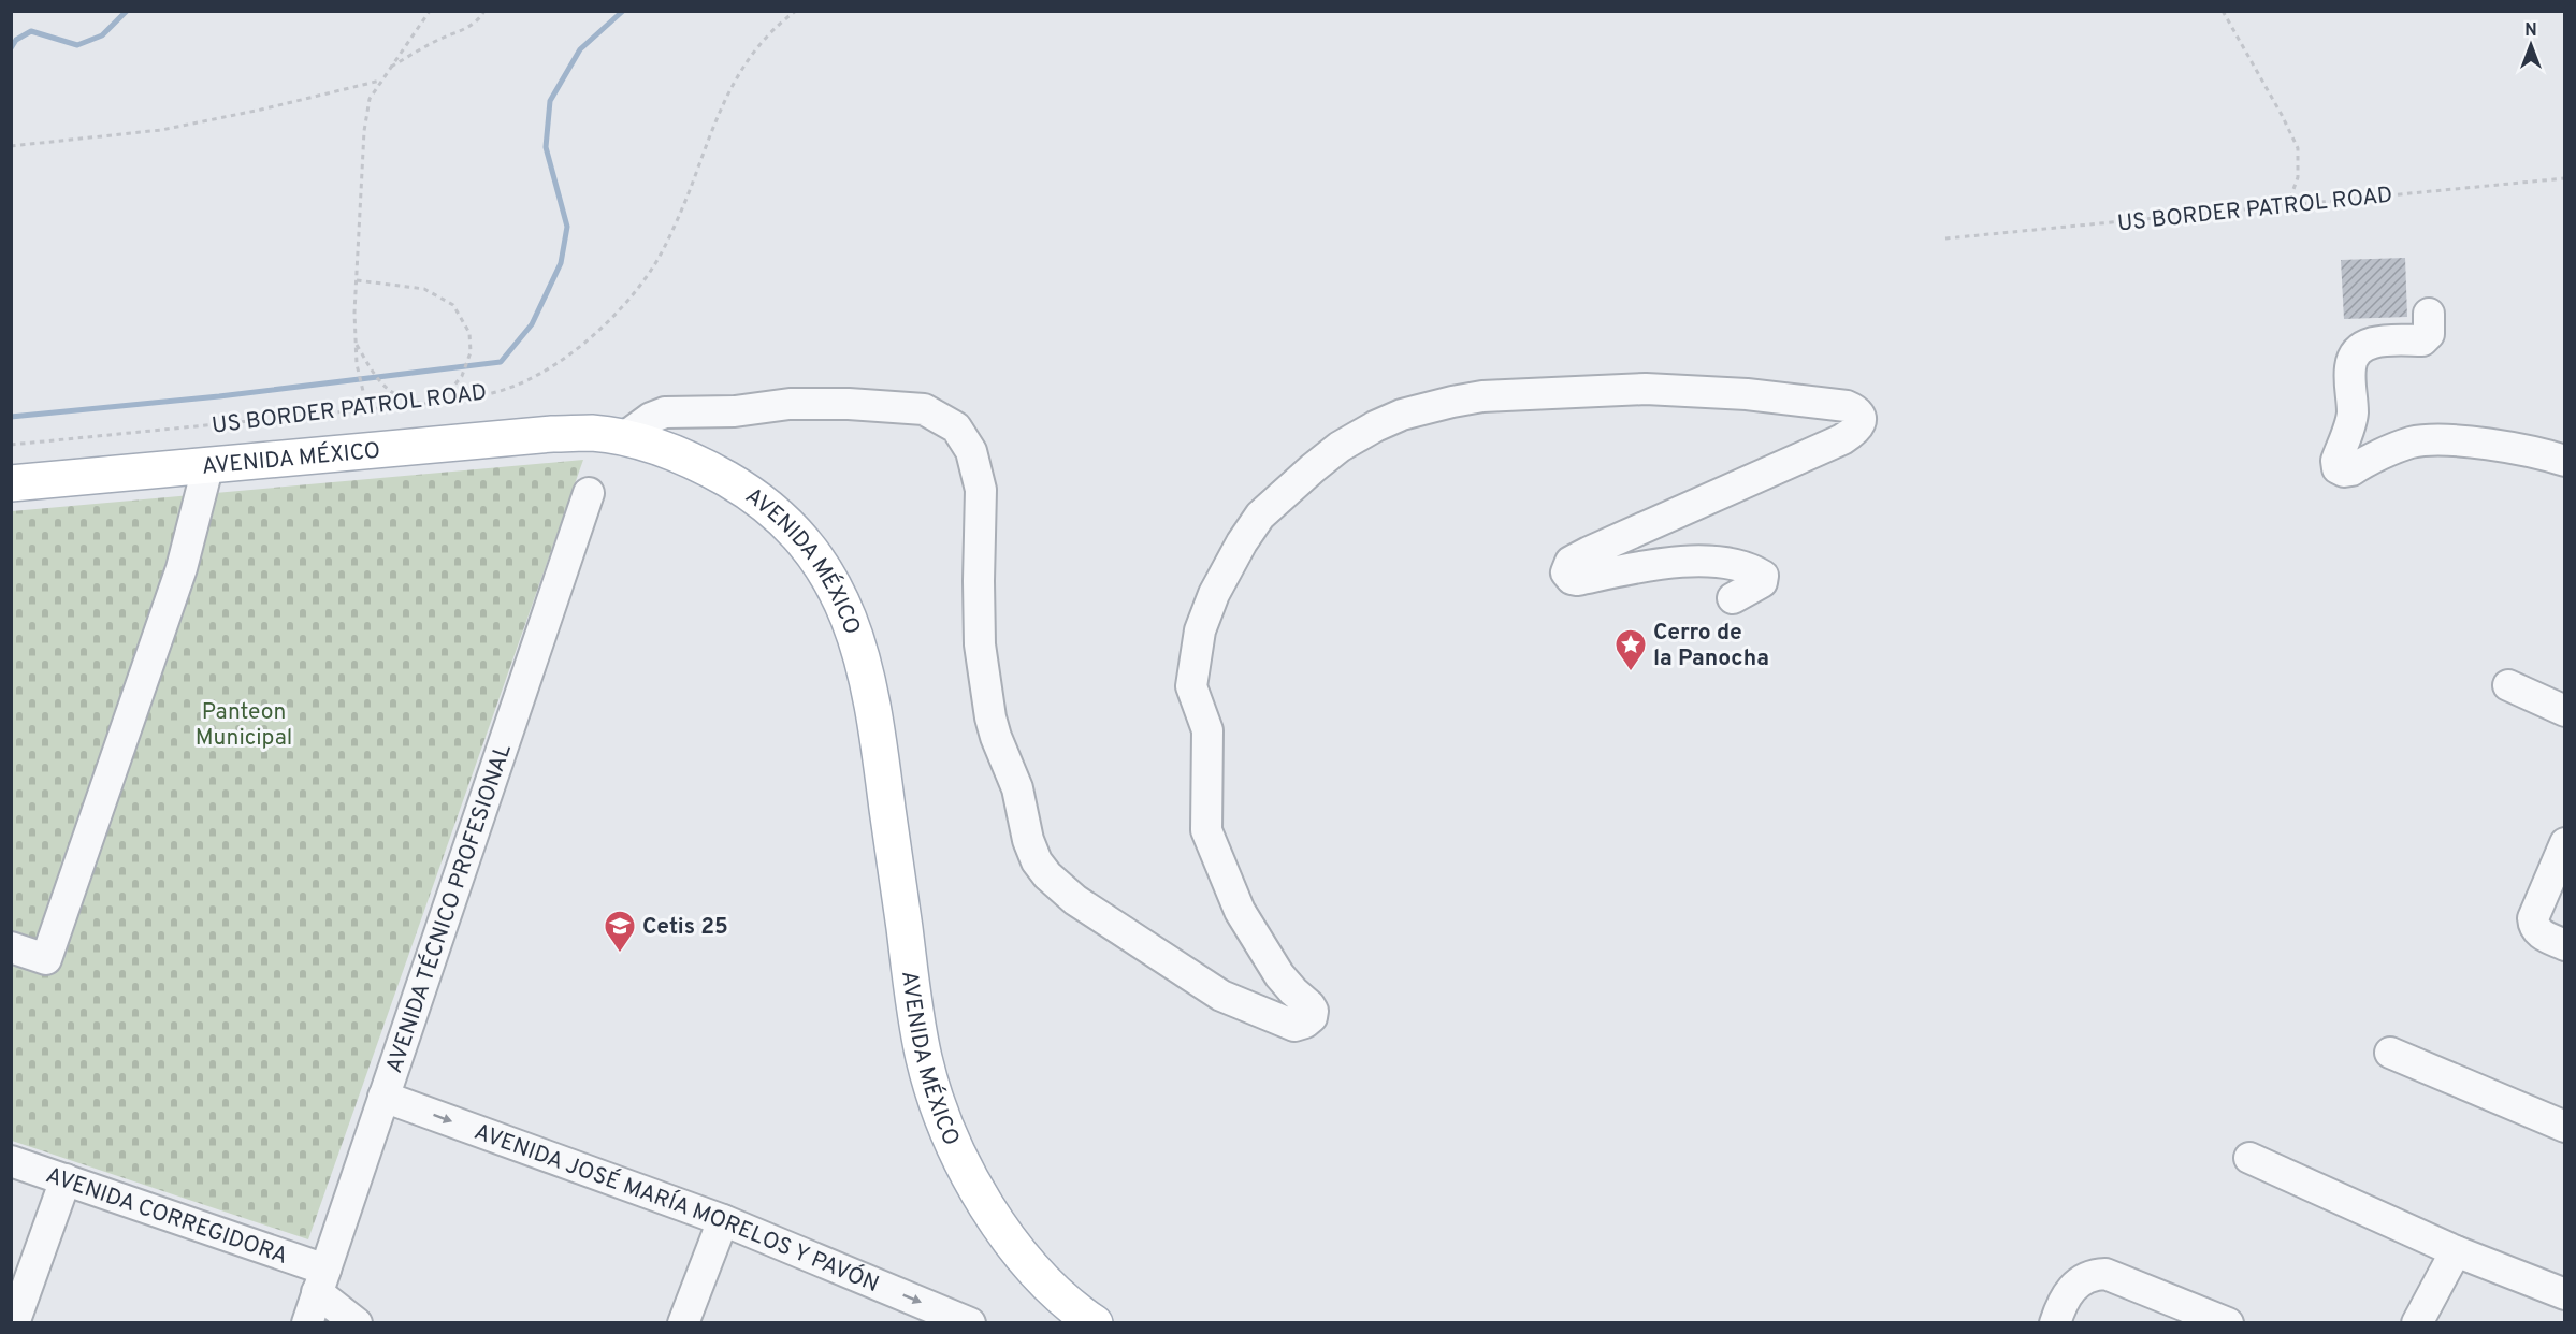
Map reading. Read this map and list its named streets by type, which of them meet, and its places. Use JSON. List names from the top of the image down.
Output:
{
  "streets": {
    "main road": ["AVENIDA MÉXICO"],
    "street": ["AVENIDA TÉCNICO PROFESIONAL", "AVENIDA JOSÉ MARÍA MORELOS Y PAVÓN", "AVENIDA CORREGIDORA"],
    "path": ["US BORDER PATROL ROAD"]
  },
  "crossings": [
    ["AVENIDA TÉCNICO PROFESIONAL", "AVENIDA JOSÉ MARÍA MORELOS Y PAVÓN"],
    ["AVENIDA TÉCNICO PROFESIONAL", "AVENIDA CORREGIDORA"]
  ],
  "one_way": ["AVENIDA JOSÉ MARÍA MORELOS Y PAVÓN"],
  "parks": ["Panteon Municipal"],
  "places": {
    "place": ["Cerro de la Panocha"],
    "school or university": ["Cetis 25"]
  },
  "north": "top"
}
